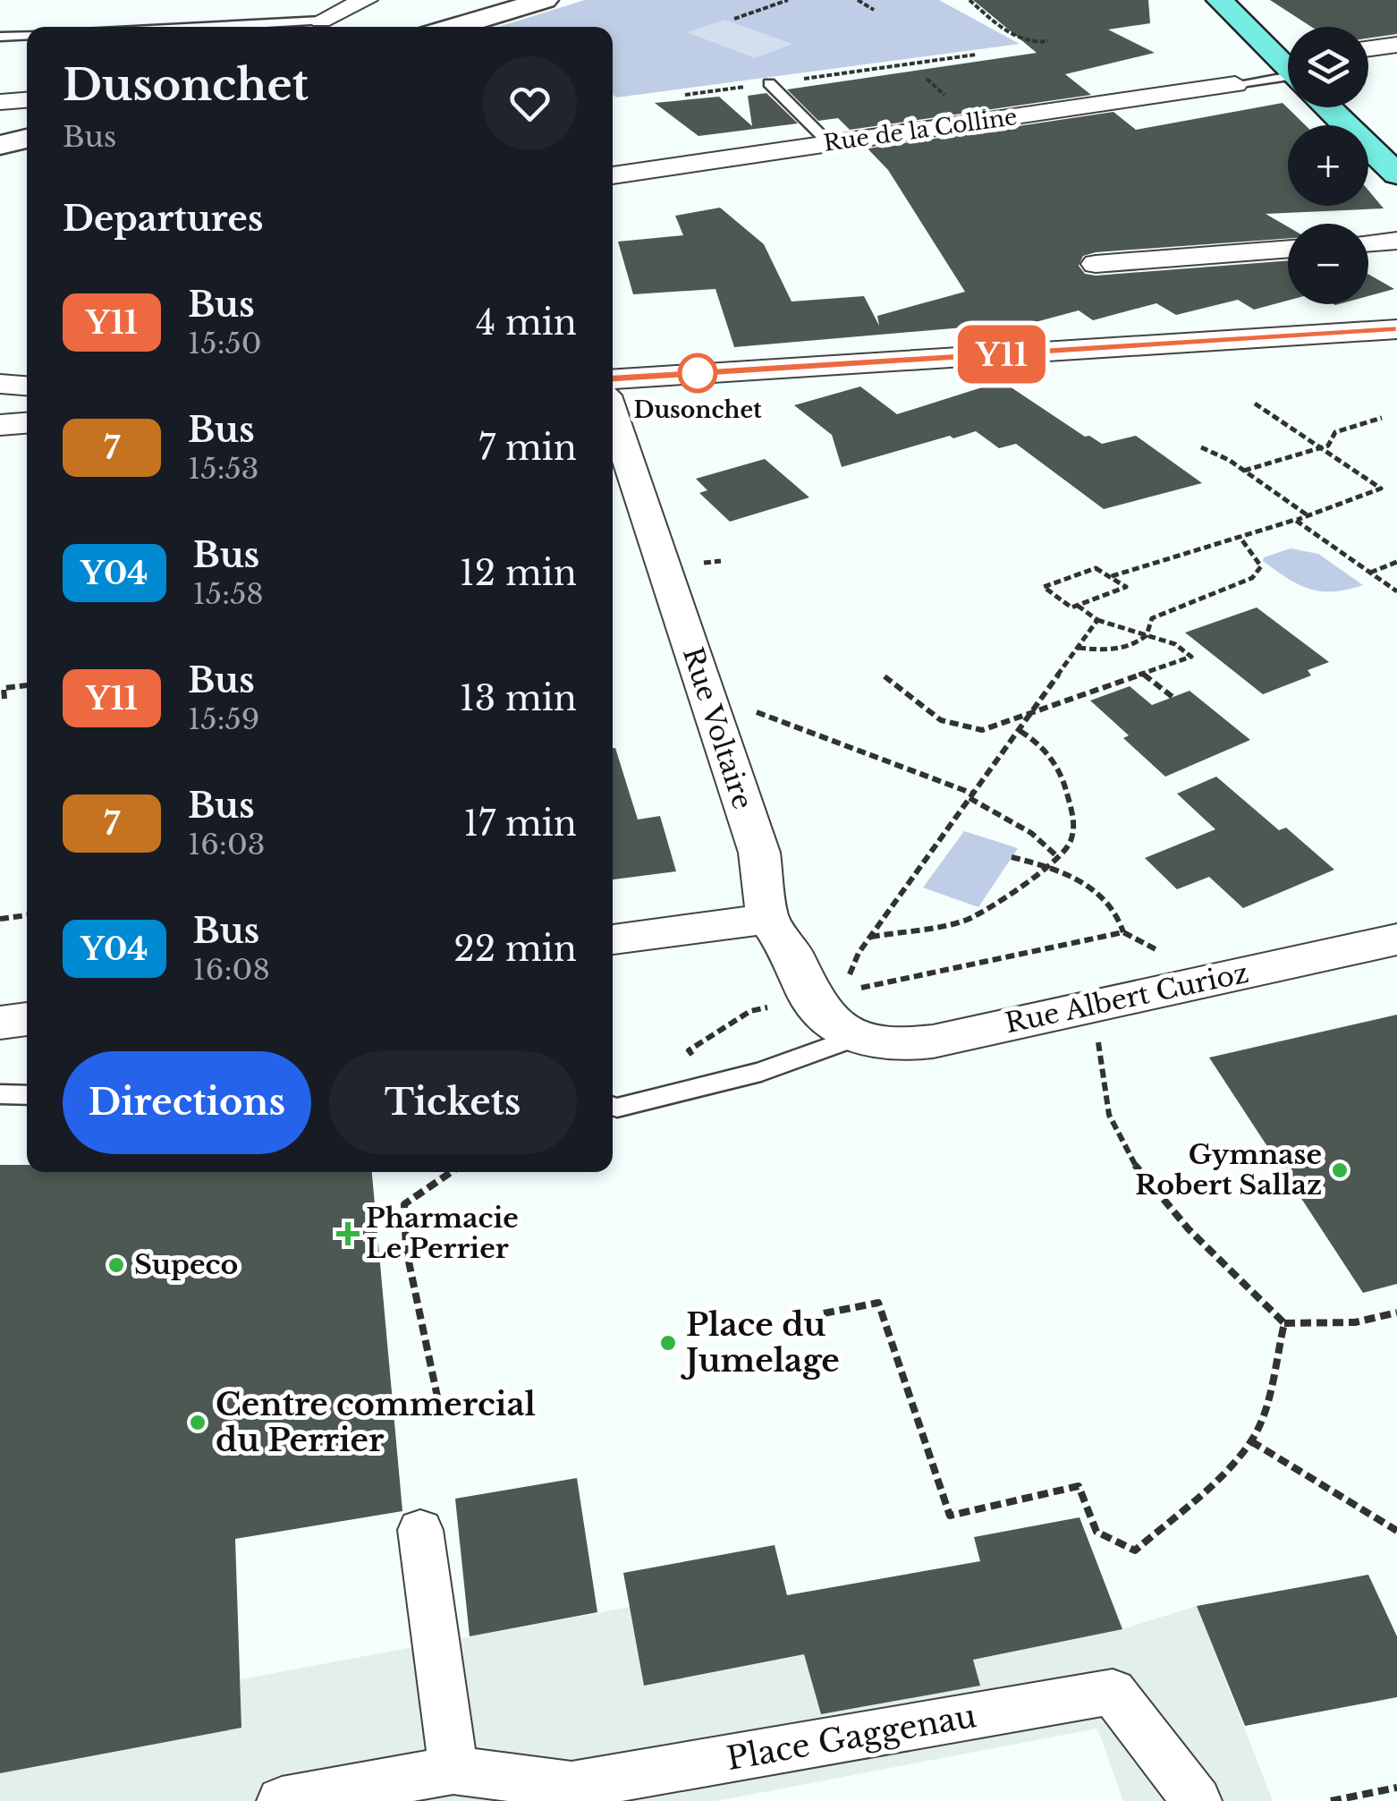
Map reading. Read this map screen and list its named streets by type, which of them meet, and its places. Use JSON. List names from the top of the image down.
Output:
{
  "streets": {
    "street": [
      "Rue de la Colline",
      "Rue Voltaire",
      "Rue Albert Curioz",
      "Place Gaggenau"
    ]
  },
  "crossings": [
    ["Rue Voltaire", "Rue Albert Curioz"]
  ],
  "places": {
    "other": [
      "Dusonchet",
      "Gymnase Robert Sallaz",
      "Supeco",
      "Place du Jumelage",
      "Centre commercial du Perrier"
    ],
    "health": ["Pharmacie Le Perrier"]
  },
  "lines": ["bus line Y11"],
  "page": {
    "on_map": "Y11",
    "map_buttons": ["+", "−"],
    "heading": [
      ["Dusonchet", "Bus"],
      "Departures"
    ],
    "list": [
      {
        "mark": "Y11",
        "name": "Bus",
        "note": "15:50",
        "value": "4 min"
      },
      {
        "mark": "7",
        "name": "Bus",
        "note": "15:53",
        "value": "7 min"
      },
      {
        "mark": "Y04",
        "name": "Bus",
        "note": "15:58",
        "value": "12 min"
      },
      {
        "mark": "Y11",
        "name": "Bus",
        "note": "15:59",
        "value": "13 min"
      },
      {
        "mark": "7",
        "name": "Bus",
        "note": "16:03",
        "value": "17 min"
      },
      {
        "mark": "Y04",
        "name": "Bus",
        "note": "16:08",
        "value": "22 min"
      }
    ],
    "buttons": ["Directions", "Tickets"]
  }
}
